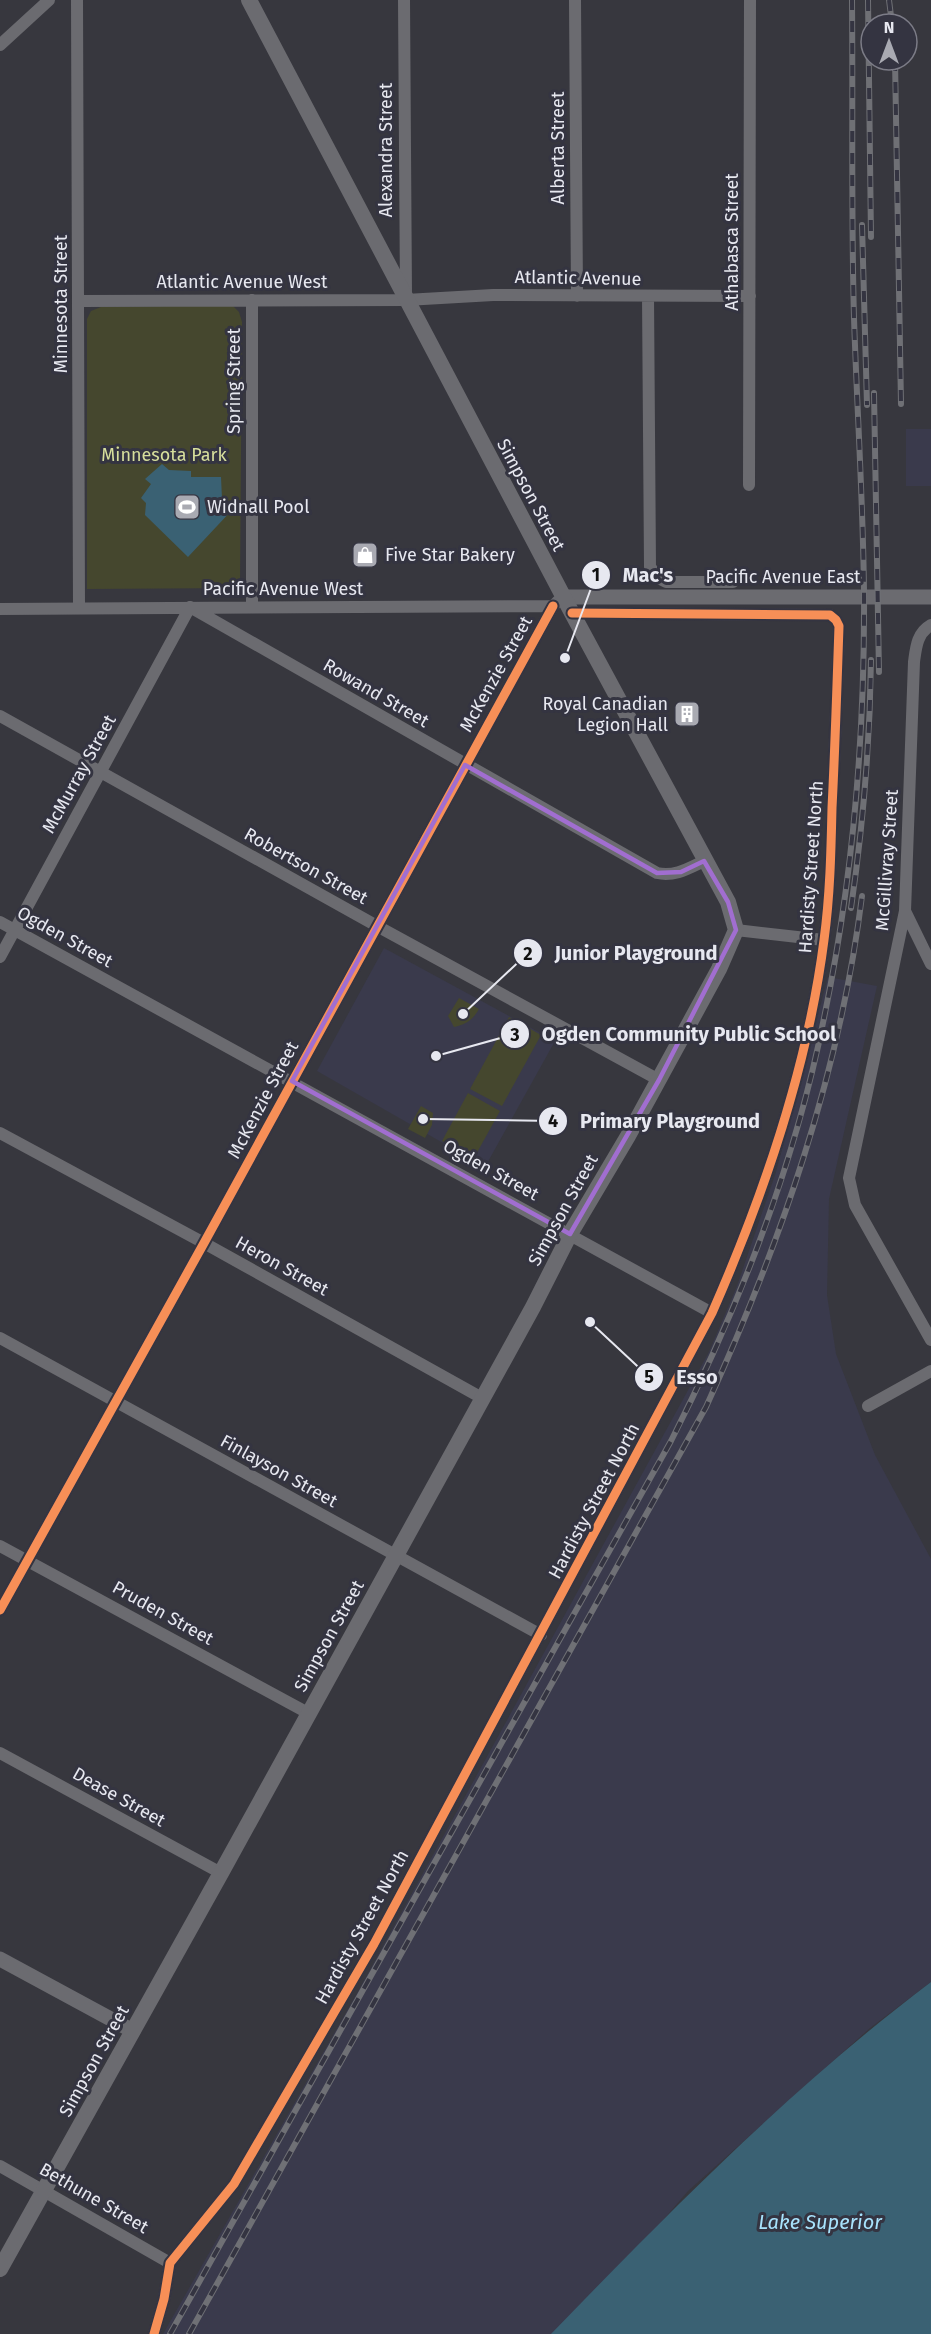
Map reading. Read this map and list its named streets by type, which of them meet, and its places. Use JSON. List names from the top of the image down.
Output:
{
  "streets": {
    "main road": ["Simpson Street"],
    "street": [
      "Alberta Street",
      "Alexandra Street",
      "Athabasca Street",
      "Atlantic Avenue",
      "Atlantic Avenue West",
      "Minnesota Street",
      "Spring Street",
      "Pacific Avenue East",
      "Pacific Avenue West",
      "McKenzie Street",
      "Rowand Street",
      "McMurray Street",
      "McGillivray Street",
      "Robertson Street",
      "Hardisty Street North",
      "Ogden Street",
      "Heron Street",
      "Finlayson Street",
      "Pruden Street",
      "Dease Street",
      "Bethune Street"
    ]
  },
  "crossings": [
    ["Alberta Street", "Atlantic Avenue"],
    ["Alexandra Street", "Atlantic Avenue"],
    ["Alexandra Street", "Atlantic Avenue West"],
    ["Alexandra Street", "Simpson Street"],
    ["Athabasca Street", "Atlantic Avenue"],
    ["Atlantic Avenue", "Atlantic Avenue West"],
    ["Atlantic Avenue", "Simpson Street"],
    ["Atlantic Avenue West", "Minnesota Street"],
    ["Atlantic Avenue West", "Spring Street"],
    ["Atlantic Avenue West", "Simpson Street"],
    ["Minnesota Street", "Pacific Avenue West"],
    ["Spring Street", "Pacific Avenue West"],
    ["Simpson Street", "Pacific Avenue East"],
    ["Simpson Street", "Pacific Avenue West"],
    ["Simpson Street", "McKenzie Street"],
    ["Simpson Street", "Rowand Street"],
    ["Simpson Street", "Robertson Street"],
    ["Simpson Street", "Hardisty Street North"],
    ["Simpson Street", "Ogden Street"],
    ["Simpson Street", "Heron Street"],
    ["Simpson Street", "Finlayson Street"],
    ["Simpson Street", "Pruden Street"],
    ["Simpson Street", "Dease Street"],
    ["Simpson Street", "Bethune Street"],
    ["Pacific Avenue East", "Pacific Avenue West"],
    ["Pacific Avenue East", "McKenzie Street"],
    ["Pacific Avenue West", "McKenzie Street"],
    ["Pacific Avenue West", "Rowand Street"],
    ["Pacific Avenue West", "McMurray Street"],
    ["McKenzie Street", "Rowand Street"],
    ["McKenzie Street", "Robertson Street"],
    ["McKenzie Street", "Ogden Street"],
    ["McKenzie Street", "Heron Street"],
    ["McKenzie Street", "Finlayson Street"],
    ["McKenzie Street", "Pruden Street"],
    ["Rowand Street", "McMurray Street"],
    ["McMurray Street", "Robertson Street"],
    ["McMurray Street", "Ogden Street"],
    ["Hardisty Street North", "Ogden Street"],
    ["Hardisty Street North", "Finlayson Street"],
    ["Hardisty Street North", "Bethune Street"]
  ],
  "water": ["Lake Superior"],
  "parks": ["Minnesota Park"],
  "places": {
    "sports": ["Widnall Pool"],
    "shop": ["Five Star Bakery"],
    "other": [
      "Mac's",
      "Junior Playground",
      "Ogden Community Public School",
      "Primary Playground",
      "Esso"
    ],
    "building": ["Royal Canadian Legion Hall"]
  },
  "north": "top"
}
